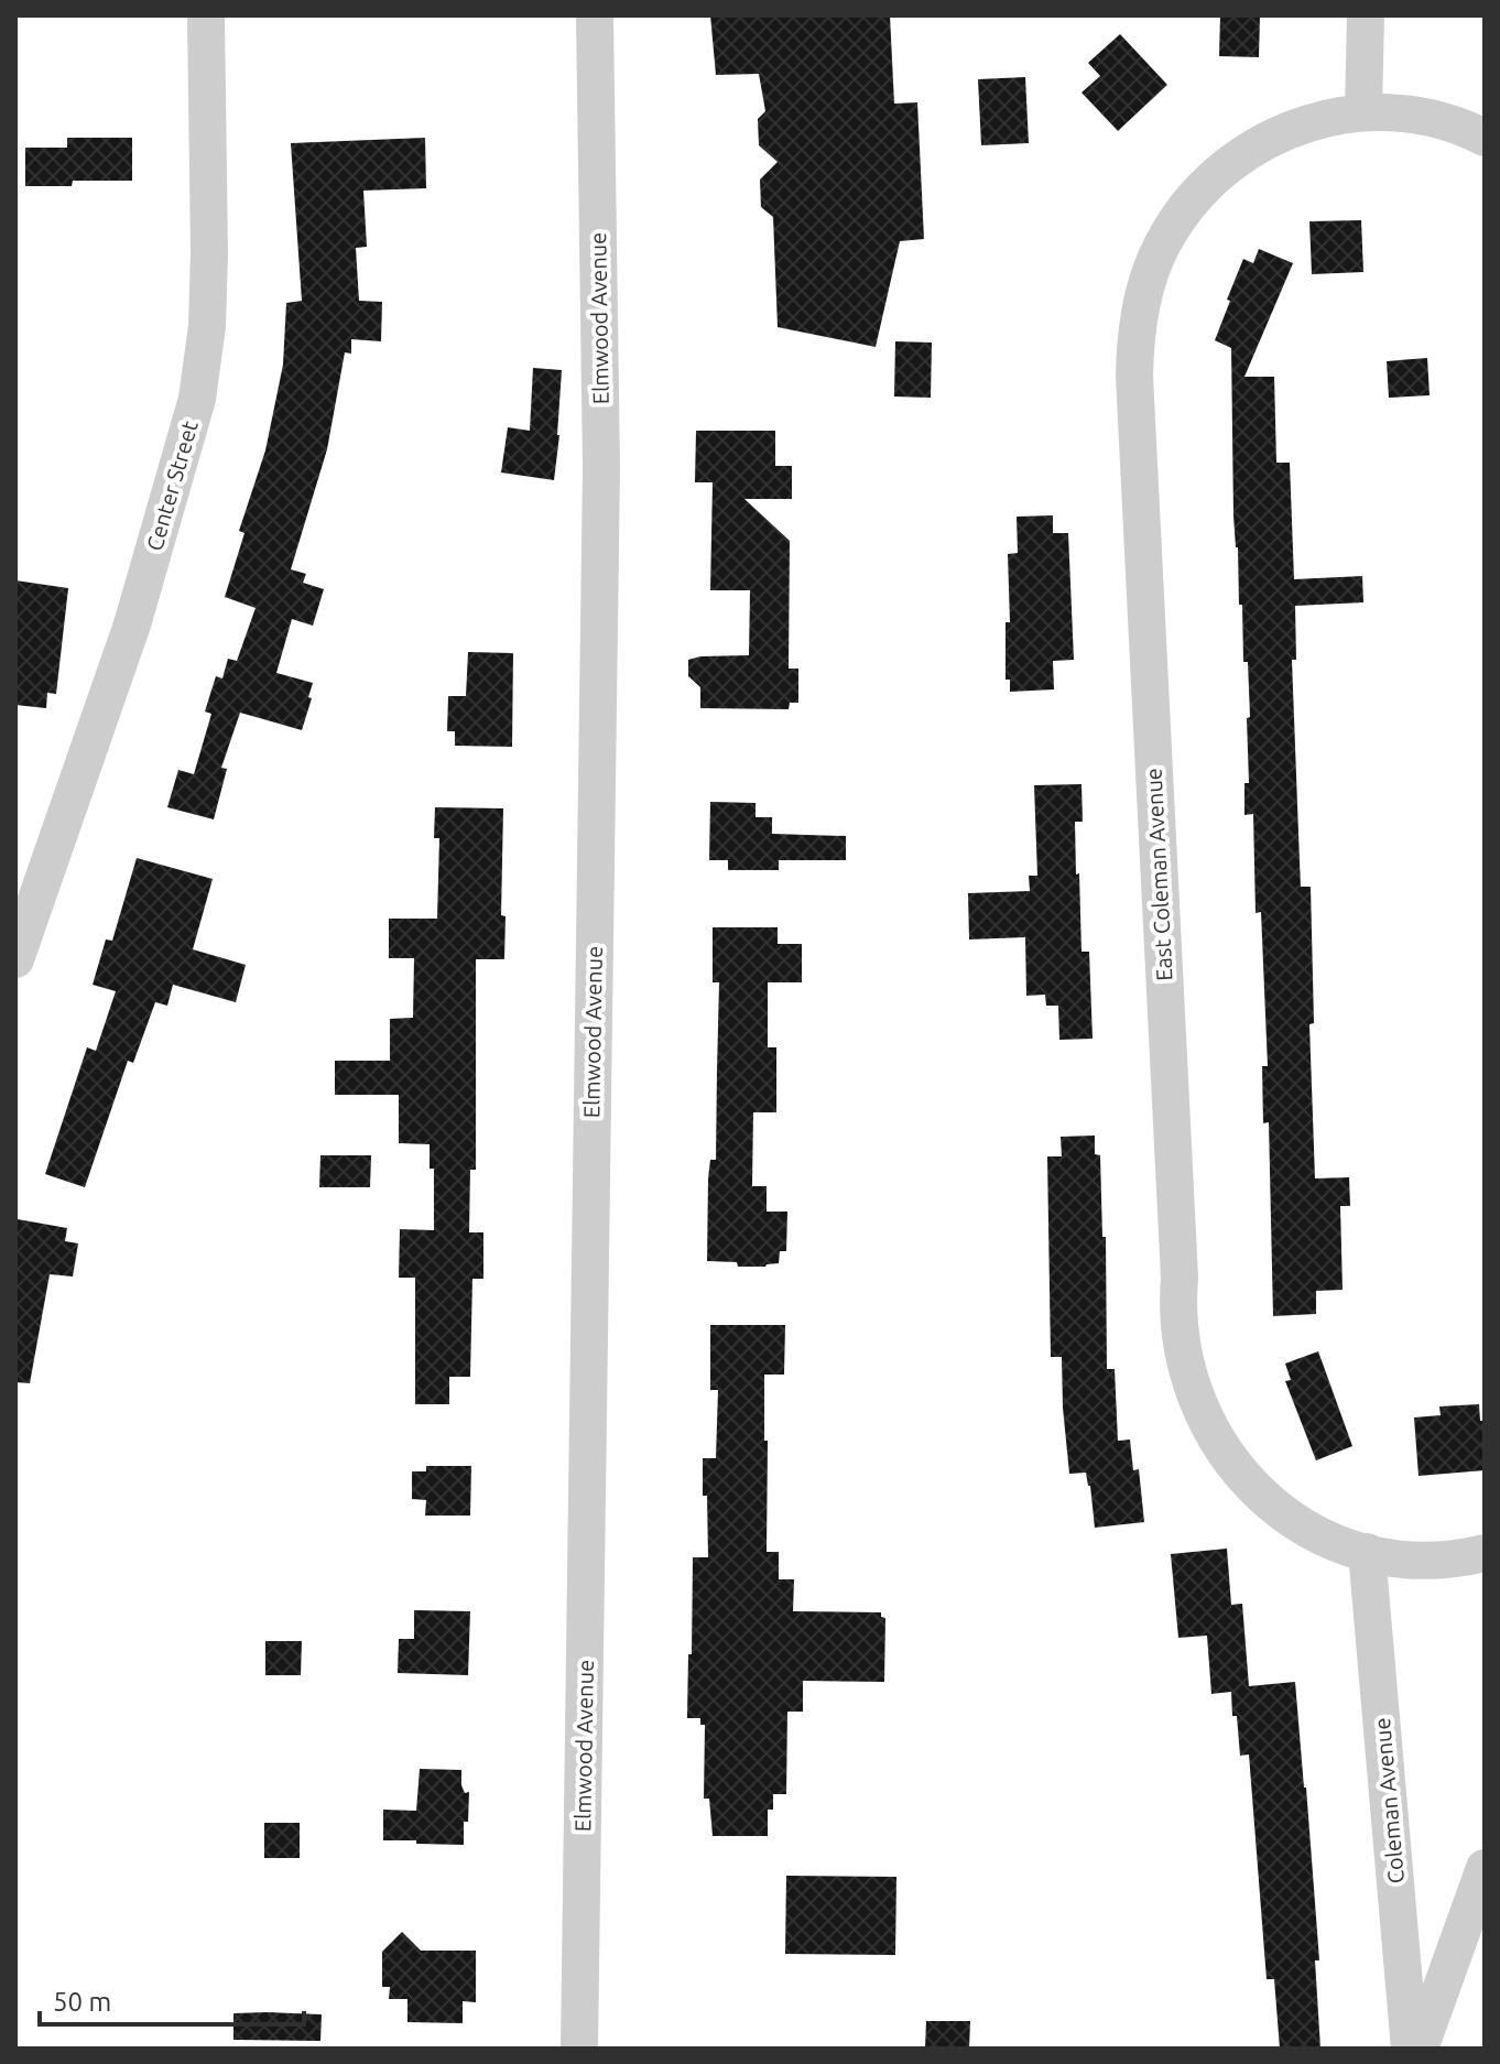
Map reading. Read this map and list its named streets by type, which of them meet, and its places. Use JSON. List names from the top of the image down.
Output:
{
  "streets": {
    "street": [
      "Elmwood Avenue",
      "Center Street",
      "East Coleman Avenue",
      "Coleman Avenue"
    ]
  },
  "crossings": [
    ["East Coleman Avenue", "Coleman Avenue"]
  ],
  "scale_bar": "50 m"
}
